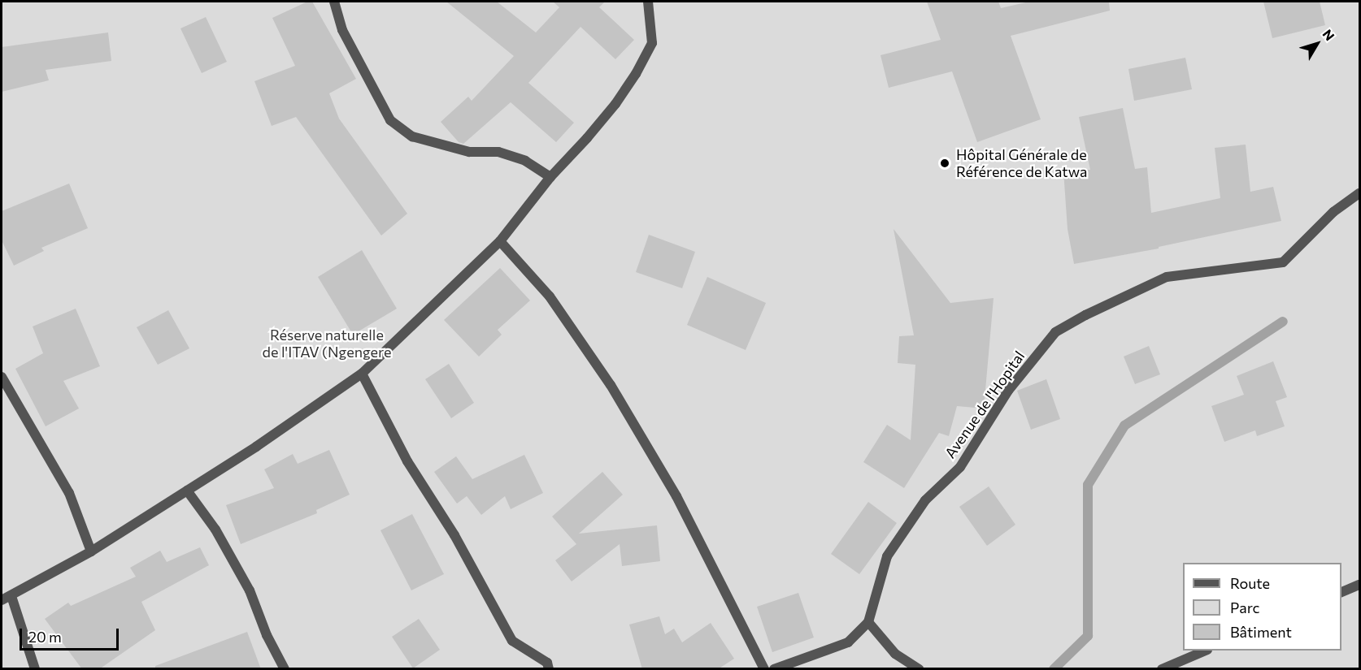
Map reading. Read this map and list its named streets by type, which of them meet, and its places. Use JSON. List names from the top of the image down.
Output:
{
  "streets": {
    "street": ["Avenue de l'Hopital"]
  },
  "parks": ["Réserve naturelle de l'ITAV (Ngengere"],
  "places": ["Hôpital Générale de Référence de Katwa"],
  "legend": ["Route", "Parc", "Bâtiment"],
  "scale_bar": "20 m",
  "north": "top right"
}
